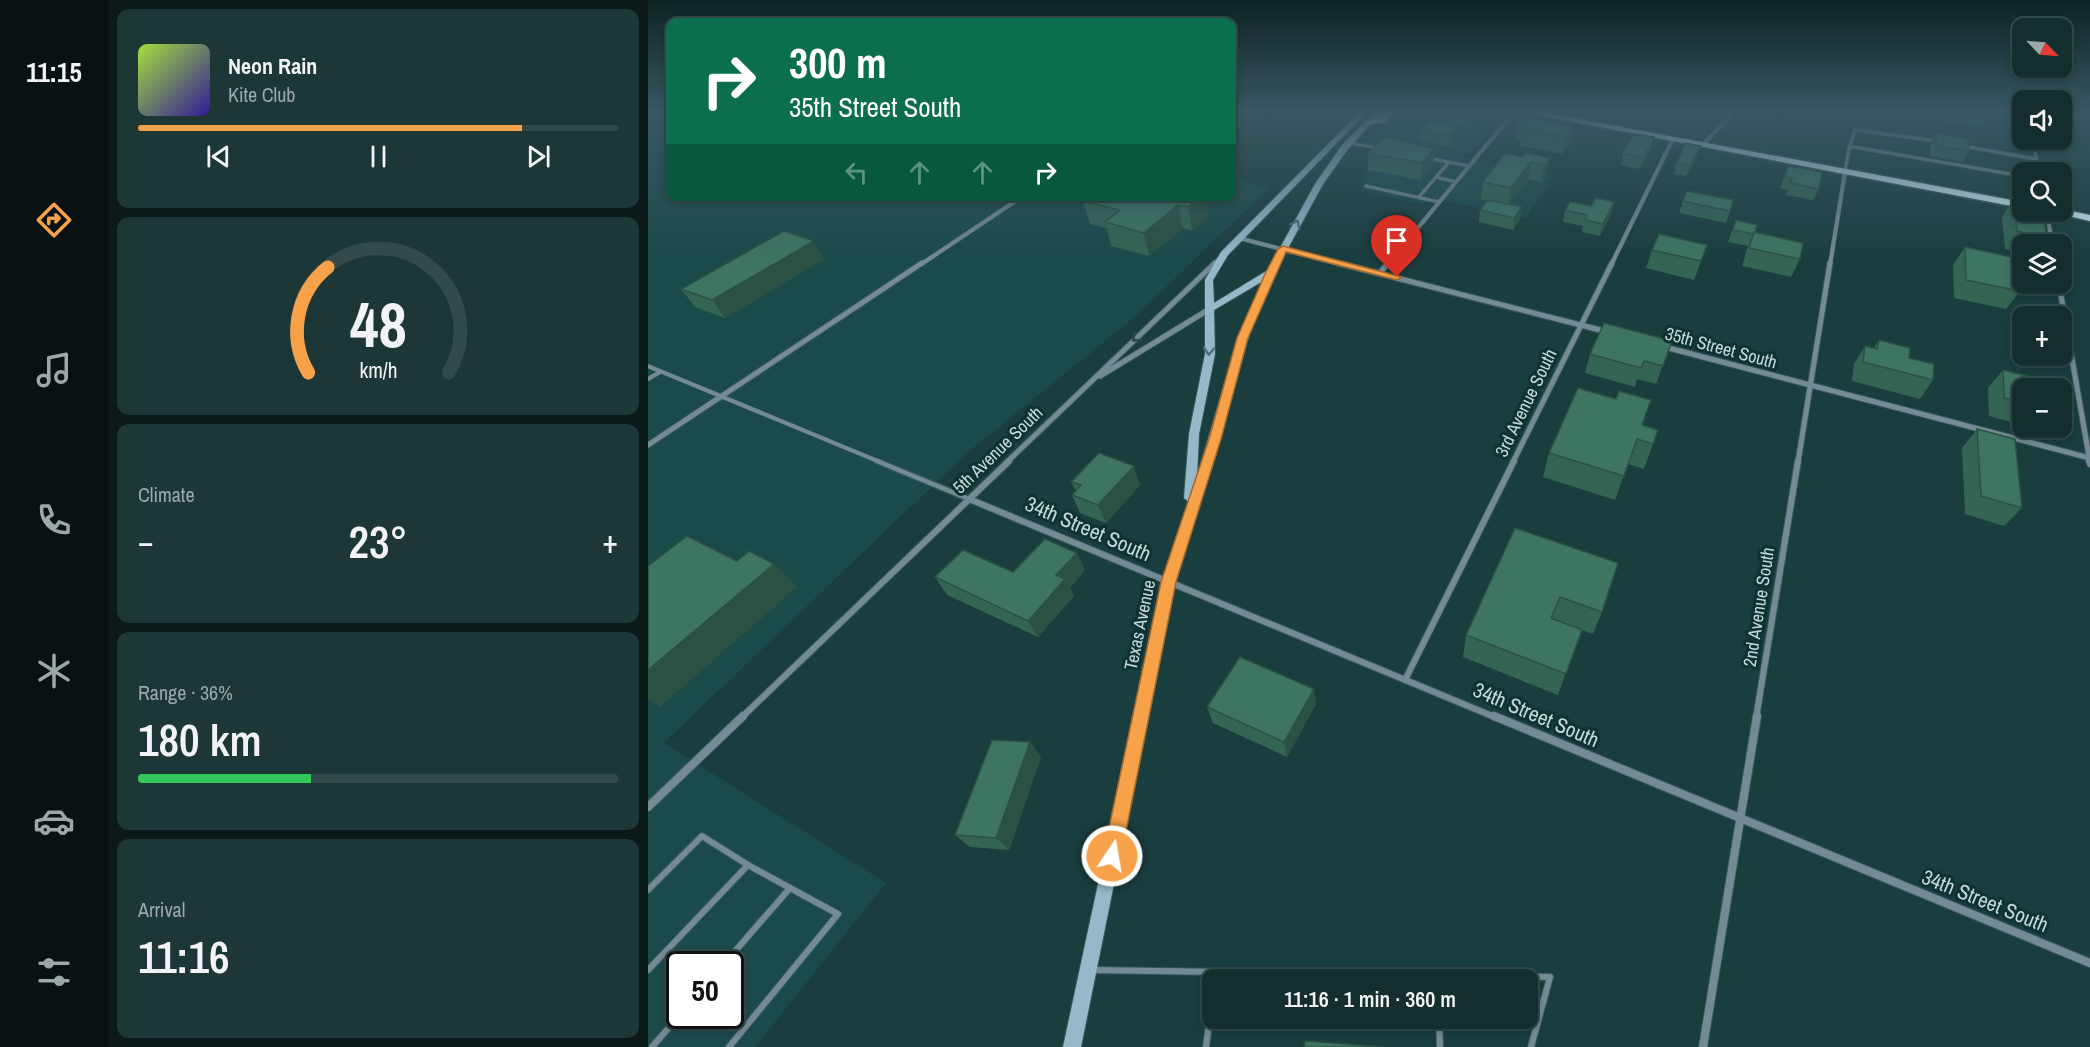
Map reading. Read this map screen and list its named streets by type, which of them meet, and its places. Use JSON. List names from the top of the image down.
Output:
{
  "streets": {
    "main road": ["5th Avenue South", "Texas Avenue"],
    "street": [
      "35th Street South",
      "3rd Avenue South",
      "34th Street South",
      "2nd Avenue South"
    ]
  },
  "crossings": [
    ["35th Street South", "2nd Avenue South"],
    ["3rd Avenue South", "34th Street South"],
    ["5th Avenue South", "34th Street South"],
    ["34th Street South", "2nd Avenue South"],
    ["34th Street South", "Texas Avenue"]
  ],
  "north": "bottom right",
  "page": {
    "tabs": "11:15",
    "map_buttons": ["+", "−"],
    "turn": ["300 m", "35th Street South"],
    "song": ["Neon Rain", "Kite Club"],
    "tile": [
      "Climate",
      ["Range · 36%", "180 km"],
      ["Arrival", "11:16"]
    ],
    "heat": ["−", "23°", "+"],
    "limit": "50",
    "trip": "11:16 · 1 min · 360 m",
    "gauge": ["48", "km/h"]
  }
}
